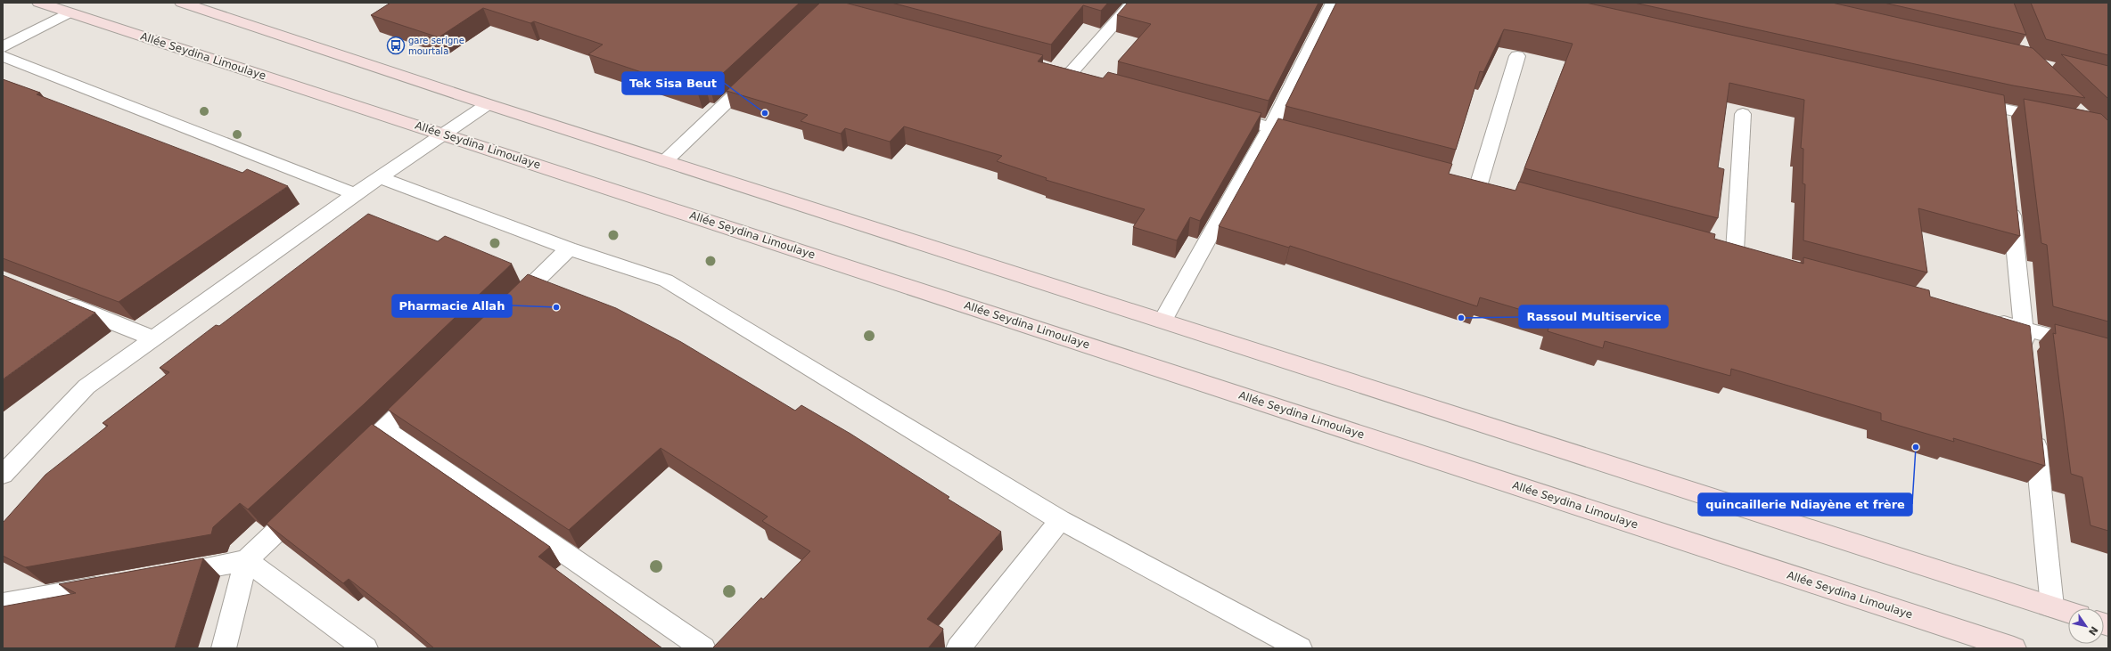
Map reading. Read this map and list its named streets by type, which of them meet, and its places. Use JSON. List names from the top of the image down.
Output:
{
  "streets": {
    "main road": ["Allée Seydina Limoulaye"]
  },
  "places": {
    "bus stop": ["gare serigne mourtala"],
    "other": [
      "Tek Sisa Beut",
      "Pharmacie Allah",
      "Rassoul Multiservice",
      "quincaillerie Ndiayène et frère"
    ]
  },
  "north": "bottom right"
}
